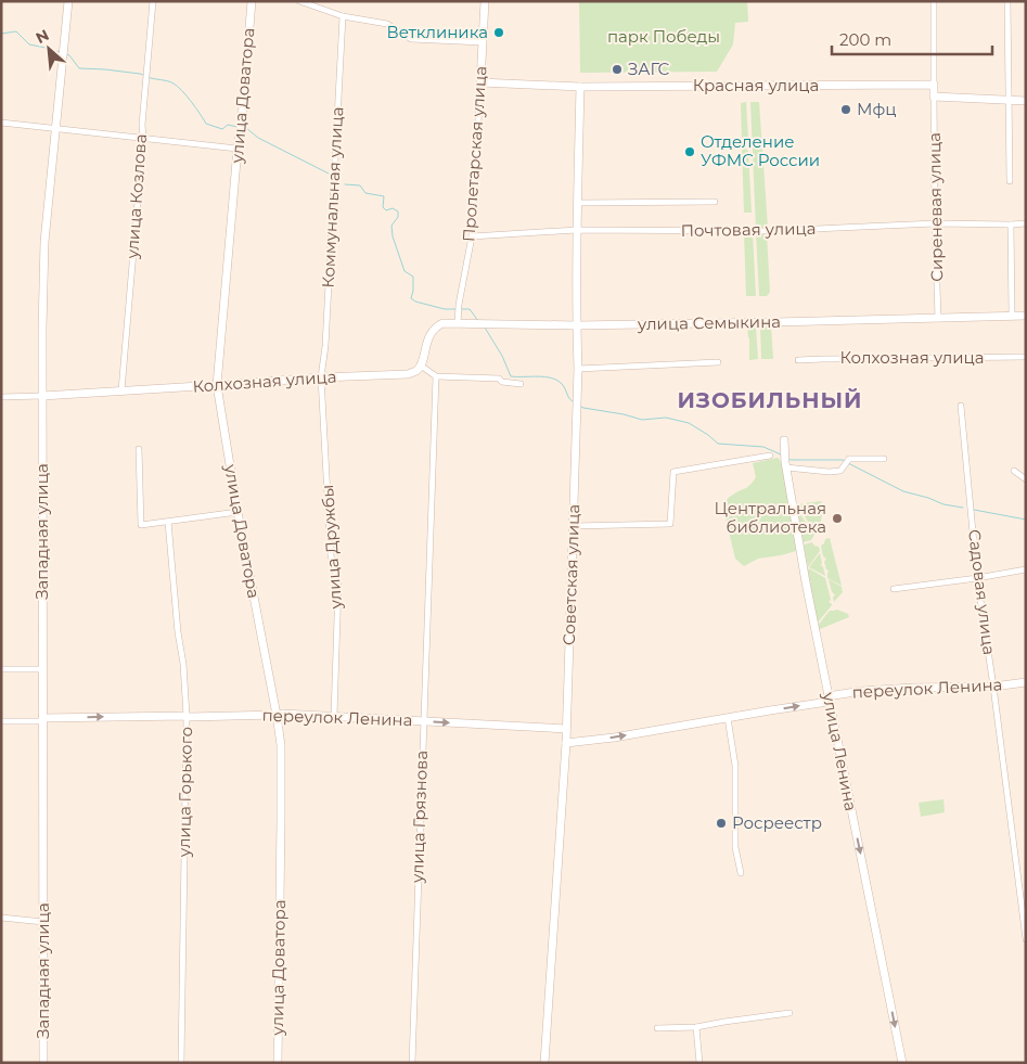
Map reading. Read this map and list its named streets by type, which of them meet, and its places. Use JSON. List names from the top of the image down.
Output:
{
  "streets": {
    "street": [
      "Красная улица",
      "улица Доватора",
      "Пролетарская улица",
      "улица Козлова",
      "Коммунальная улица",
      "Сиреневая улица",
      "Почтовая улица",
      "улица Семыкина",
      "Колхозная улица",
      "Западная улица",
      "улица Дружбы",
      "Советская улица",
      "Садовая улица",
      "переулок Ленина",
      "улица Ленина",
      "улица Горького",
      "улица Грязнова"
    ]
  },
  "crossings": [
    ["Красная улица", "Пролетарская улица"],
    ["Красная улица", "Советская улица"],
    ["улица Доватора", "Колхозная улица"],
    ["улица Доватора", "переулок Ленина"],
    ["Пролетарская улица", "Почтовая улица"],
    ["Пролетарская улица", "улица Семыкина"],
    ["улица Козлова", "Колхозная улица"],
    ["Коммунальная улица", "Колхозная улица"],
    ["Коммунальная улица", "улица Дружбы"],
    ["Сиреневая улица", "Почтовая улица"],
    ["Сиреневая улица", "улица Семыкина"],
    ["Почтовая улица", "Советская улица"],
    ["улица Семыкина", "Колхозная улица"],
    ["улица Семыкина", "Советская улица"],
    ["Колхозная улица", "Западная улица"],
    ["Колхозная улица", "улица Дружбы"],
    ["Западная улица", "переулок Ленина"],
    ["улица Дружбы", "переулок Ленина"],
    ["Советская улица", "переулок Ленина"],
    ["Садовая улица", "переулок Ленина"],
    ["переулок Ленина", "улица Ленина"],
    ["переулок Ленина", "улица Горького"],
    ["переулок Ленина", "улица Грязнова"]
  ],
  "one_way": ["переулок Ленина", "улица Ленина"],
  "districts": ["ИЗОБИЛЬНЫЙ"],
  "parks": ["парк Победы"],
  "places": [
    "Ветклиника",
    "ЗАГС",
    "Мфц",
    "Отделение УФМС России",
    "Центральная библиотека",
    "Росреестр"
  ],
  "scale_bar": "200 m",
  "north": "top left"
}
